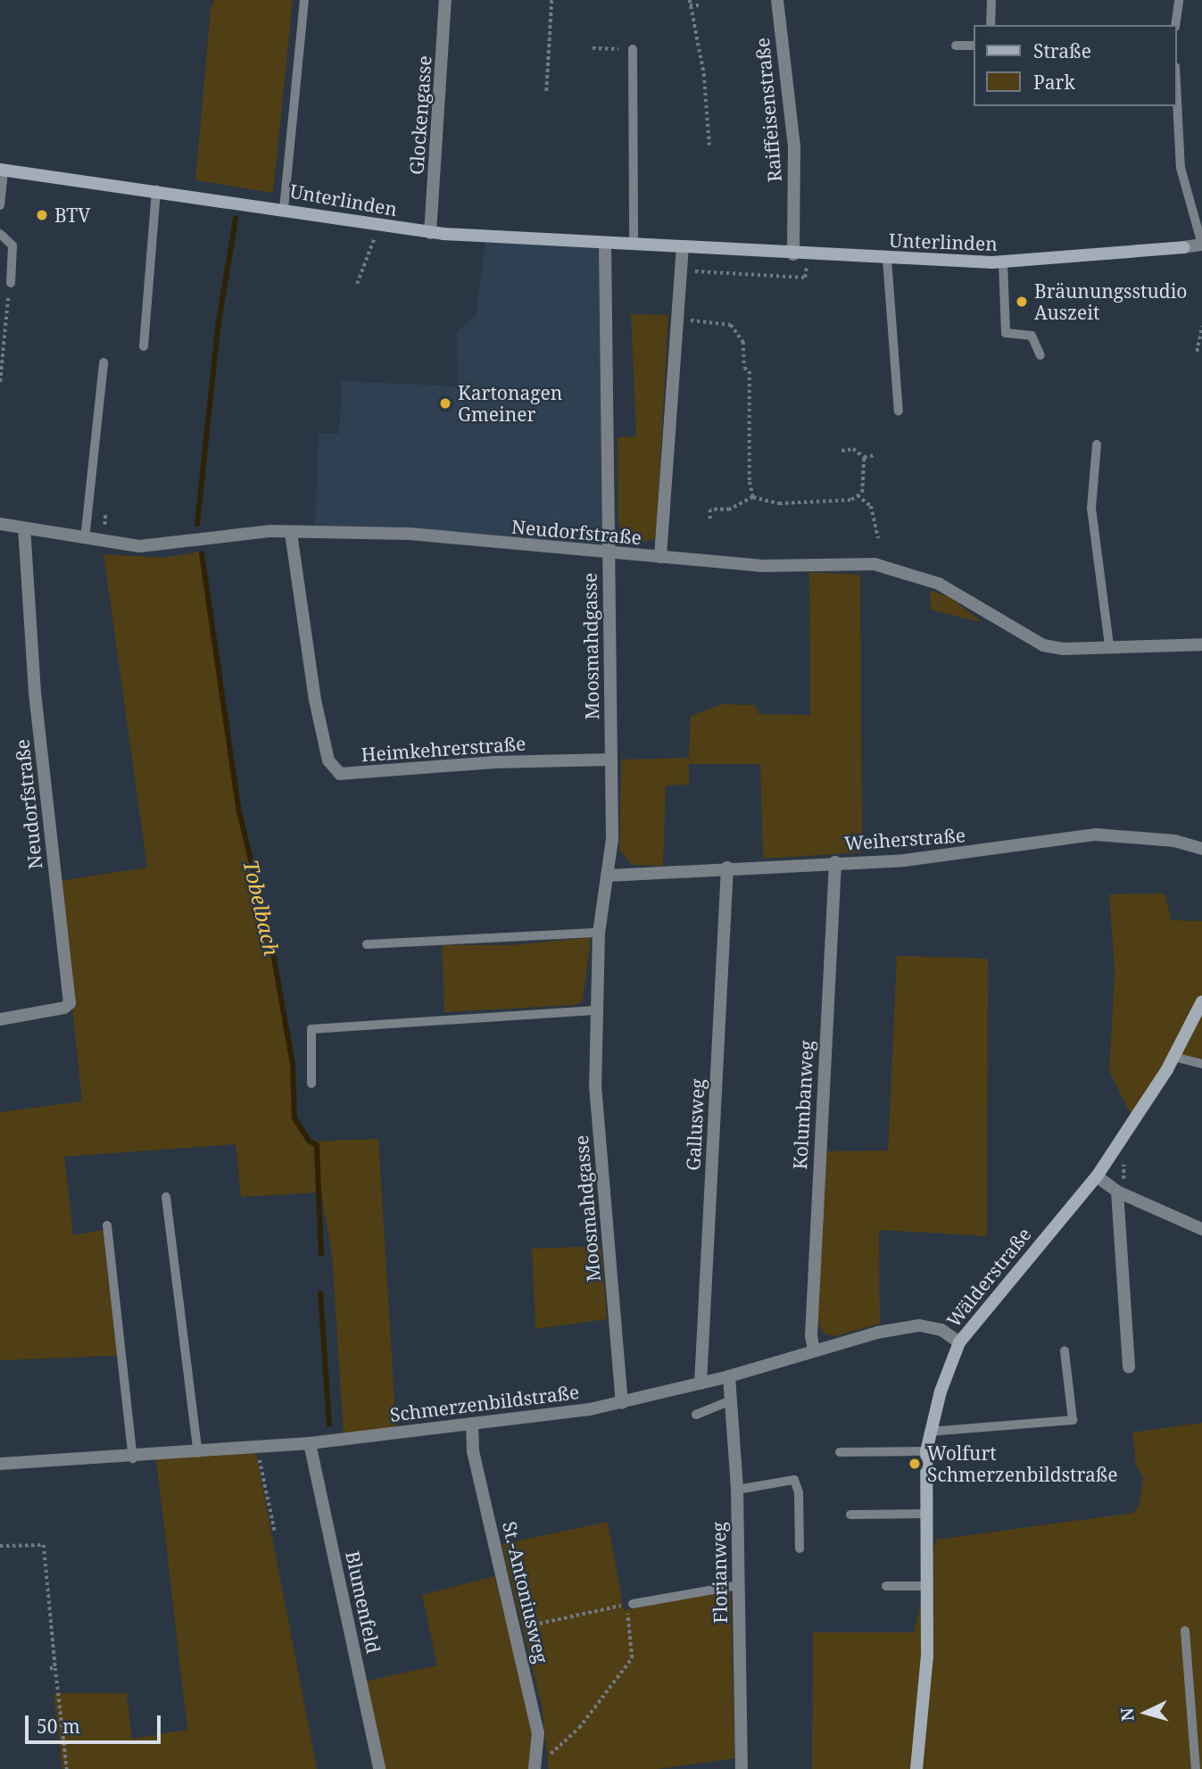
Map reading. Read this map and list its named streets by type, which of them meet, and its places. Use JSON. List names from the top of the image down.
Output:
{
  "streets": {
    "main road": ["Unterlinden", "Wälderstraße"],
    "street": [
      "Raiffeisenstraße",
      "Glockengasse",
      "Neudorfstraße",
      "Moosmahdgasse",
      "Heimkehrerstraße",
      "Weiherstraße",
      "Kolumbanweg",
      "Gallusweg",
      "Schmerzenbildstraße",
      "Florianweg",
      "St.-Antoniusweg",
      "Blumenfeld"
    ]
  },
  "crossings": [
    ["Raiffeisenstraße", "Unterlinden"],
    ["Glockengasse", "Unterlinden"],
    ["Unterlinden", "Moosmahdgasse"],
    ["Neudorfstraße", "Moosmahdgasse"],
    ["Neudorfstraße", "Heimkehrerstraße"],
    ["Moosmahdgasse", "Heimkehrerstraße"],
    ["Moosmahdgasse", "Weiherstraße"],
    ["Moosmahdgasse", "Schmerzenbildstraße"],
    ["Weiherstraße", "Kolumbanweg"],
    ["Weiherstraße", "Gallusweg"],
    ["Kolumbanweg", "Schmerzenbildstraße"],
    ["Gallusweg", "Schmerzenbildstraße"],
    ["Wälderstraße", "Schmerzenbildstraße"],
    ["Schmerzenbildstraße", "Florianweg"],
    ["Schmerzenbildstraße", "St.-Antoniusweg"],
    ["Schmerzenbildstraße", "Blumenfeld"]
  ],
  "water": ["Tobelbach"],
  "places": [
    "BTV",
    "Bräunungsstudio Auszeit",
    "Kartonagen Gmeiner",
    "Wolfurt Schmerzenbildstraße"
  ],
  "legend": ["Straße", "Park"],
  "scale_bar": "50 m",
  "north": "left"
}
